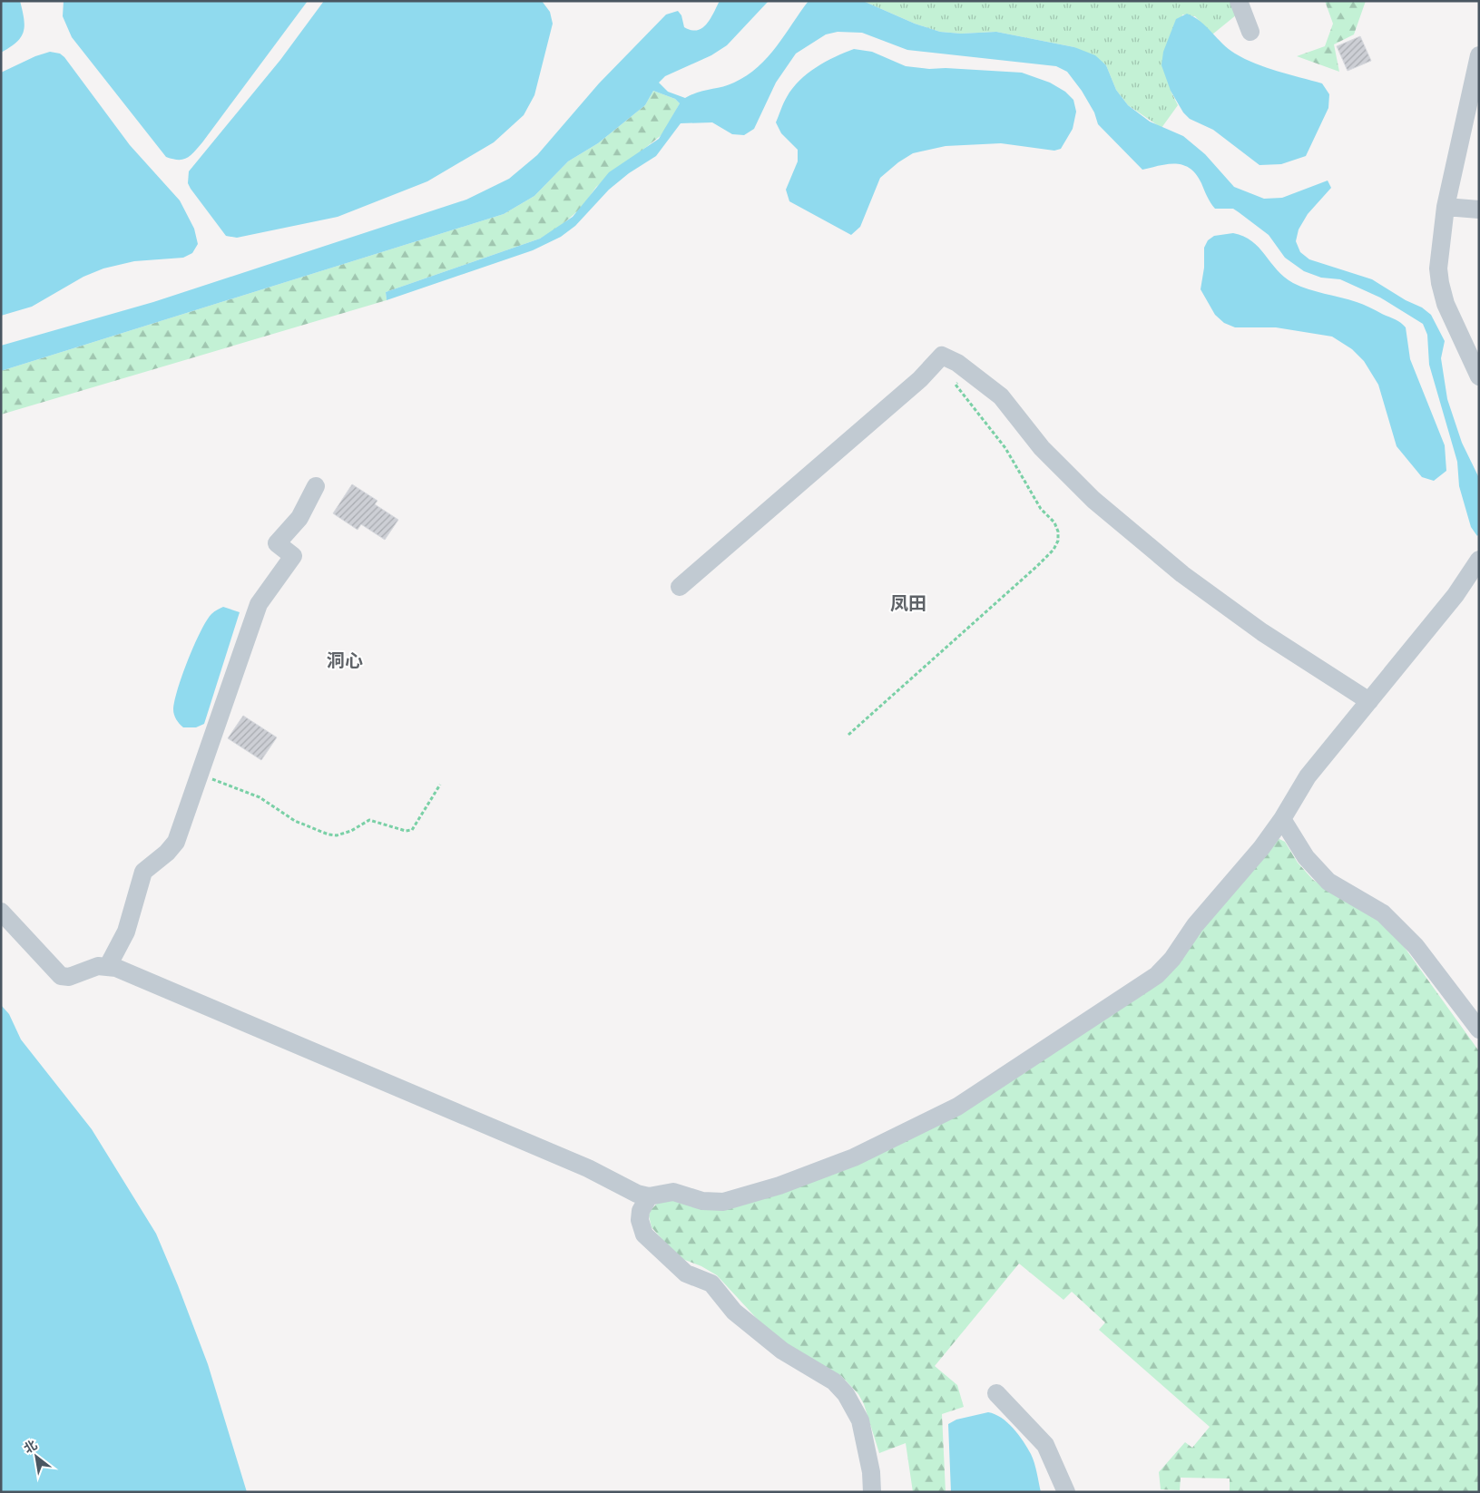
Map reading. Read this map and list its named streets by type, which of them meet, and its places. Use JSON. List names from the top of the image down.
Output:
{
  "districts": ["凤田", "洞心"],
  "north": "top left"
}
